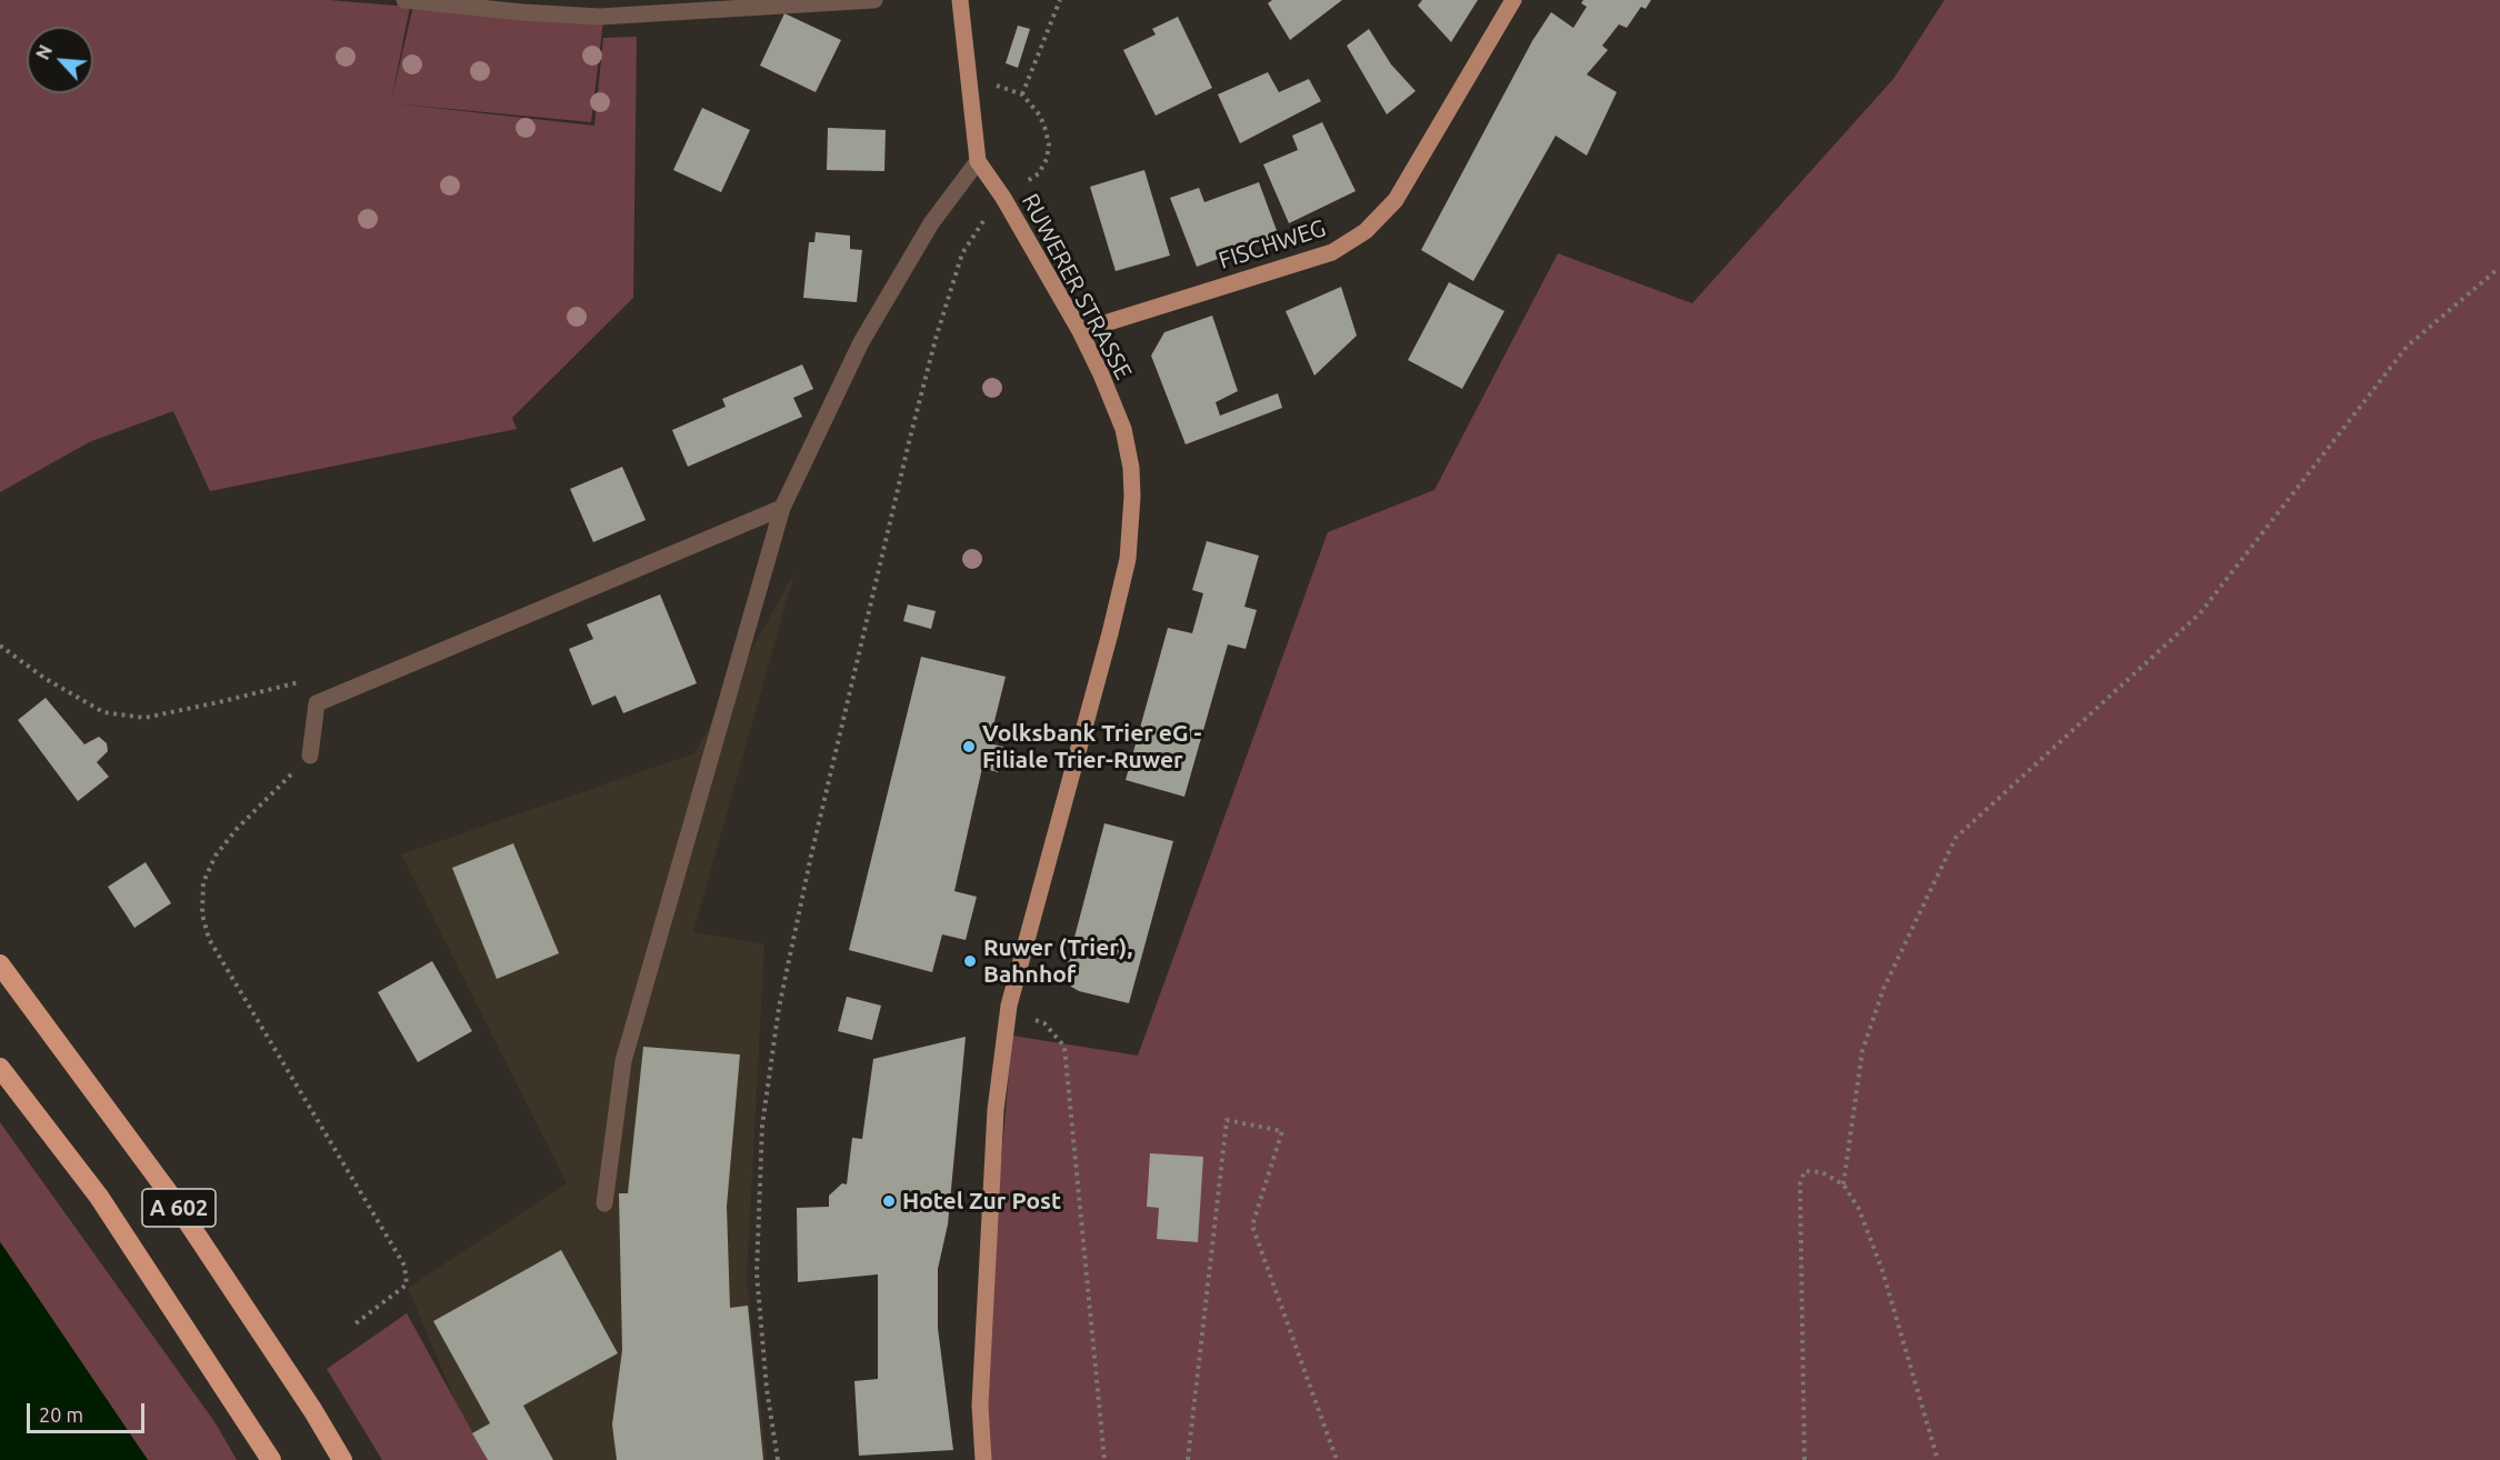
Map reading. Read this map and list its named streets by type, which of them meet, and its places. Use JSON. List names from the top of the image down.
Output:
{
  "streets": {
    "highway": ["A 602"],
    "main road": ["FISCHWEG", "RUWERER STRASSE"]
  },
  "crossings": [
    ["FISCHWEG", "RUWERER STRASSE"]
  ],
  "places": ["Volksbank Trier eG - Filiale Trier-Ruwer", "Ruwer (Trier), Bahnhof", "Hotel Zur Post"],
  "scale_bar": "20 m",
  "north": "top left"
}
